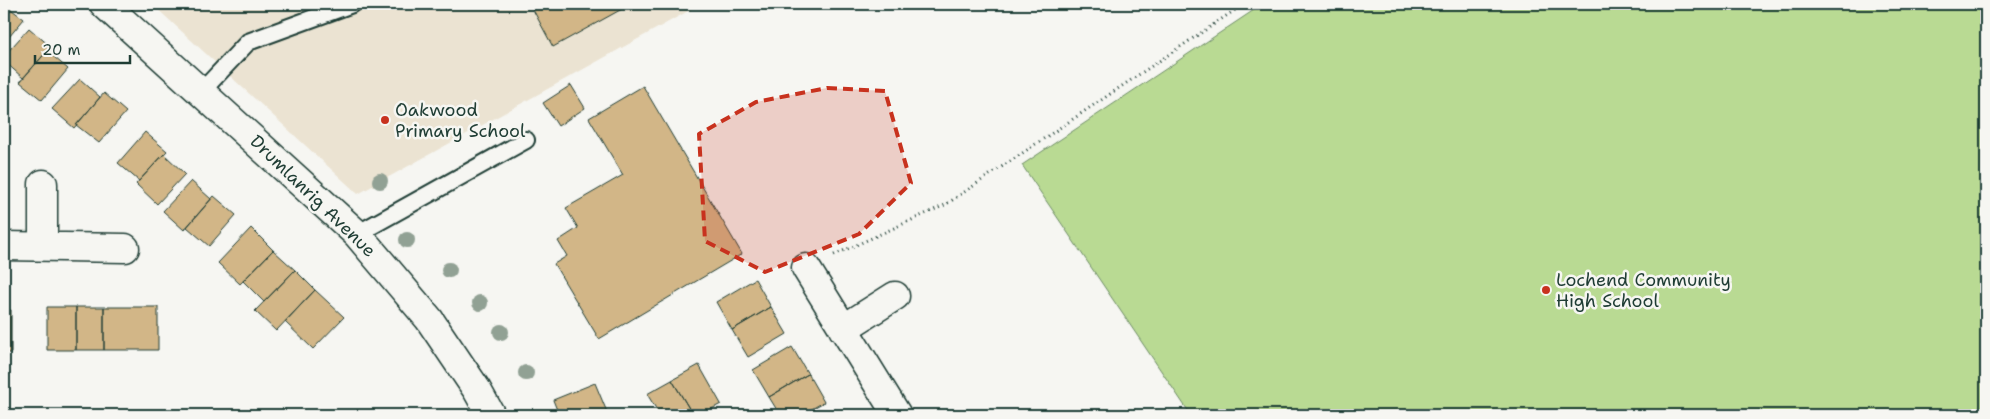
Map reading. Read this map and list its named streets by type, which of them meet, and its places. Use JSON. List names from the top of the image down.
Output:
{
  "streets": {
    "street": ["Drumlanrig Avenue"]
  },
  "places": ["Oakwood Primary School", "Lochend Community High School"],
  "scale_bar": "20 m"
}
